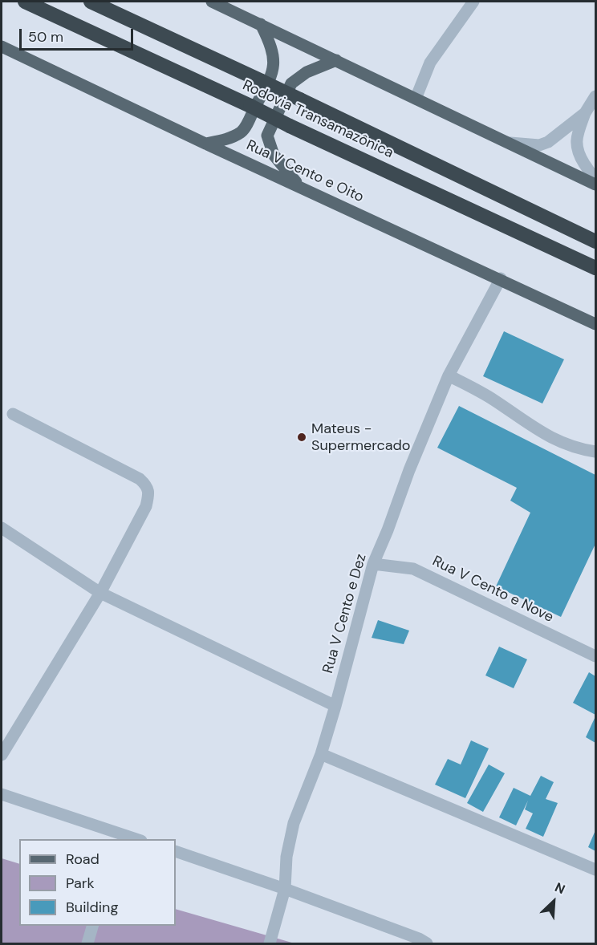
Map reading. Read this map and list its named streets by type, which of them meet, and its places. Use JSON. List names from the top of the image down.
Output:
{
  "streets": {
    "highway": ["Rodovia Transamazônica"],
    "main road": ["Rua V Cento e Oito"],
    "street": ["Rua V Cento e Nove", "Rua V Cento e Dez"]
  },
  "crossings": [
    ["Rua V Cento e Oito", "Rua V Cento e Dez"],
    ["Rua V Cento e Nove", "Rua V Cento e Dez"]
  ],
  "places": ["Mateus - Supermercado"],
  "legend": ["Road", "Park", "Building"],
  "scale_bar": "50 m",
  "north": "top right"
}
